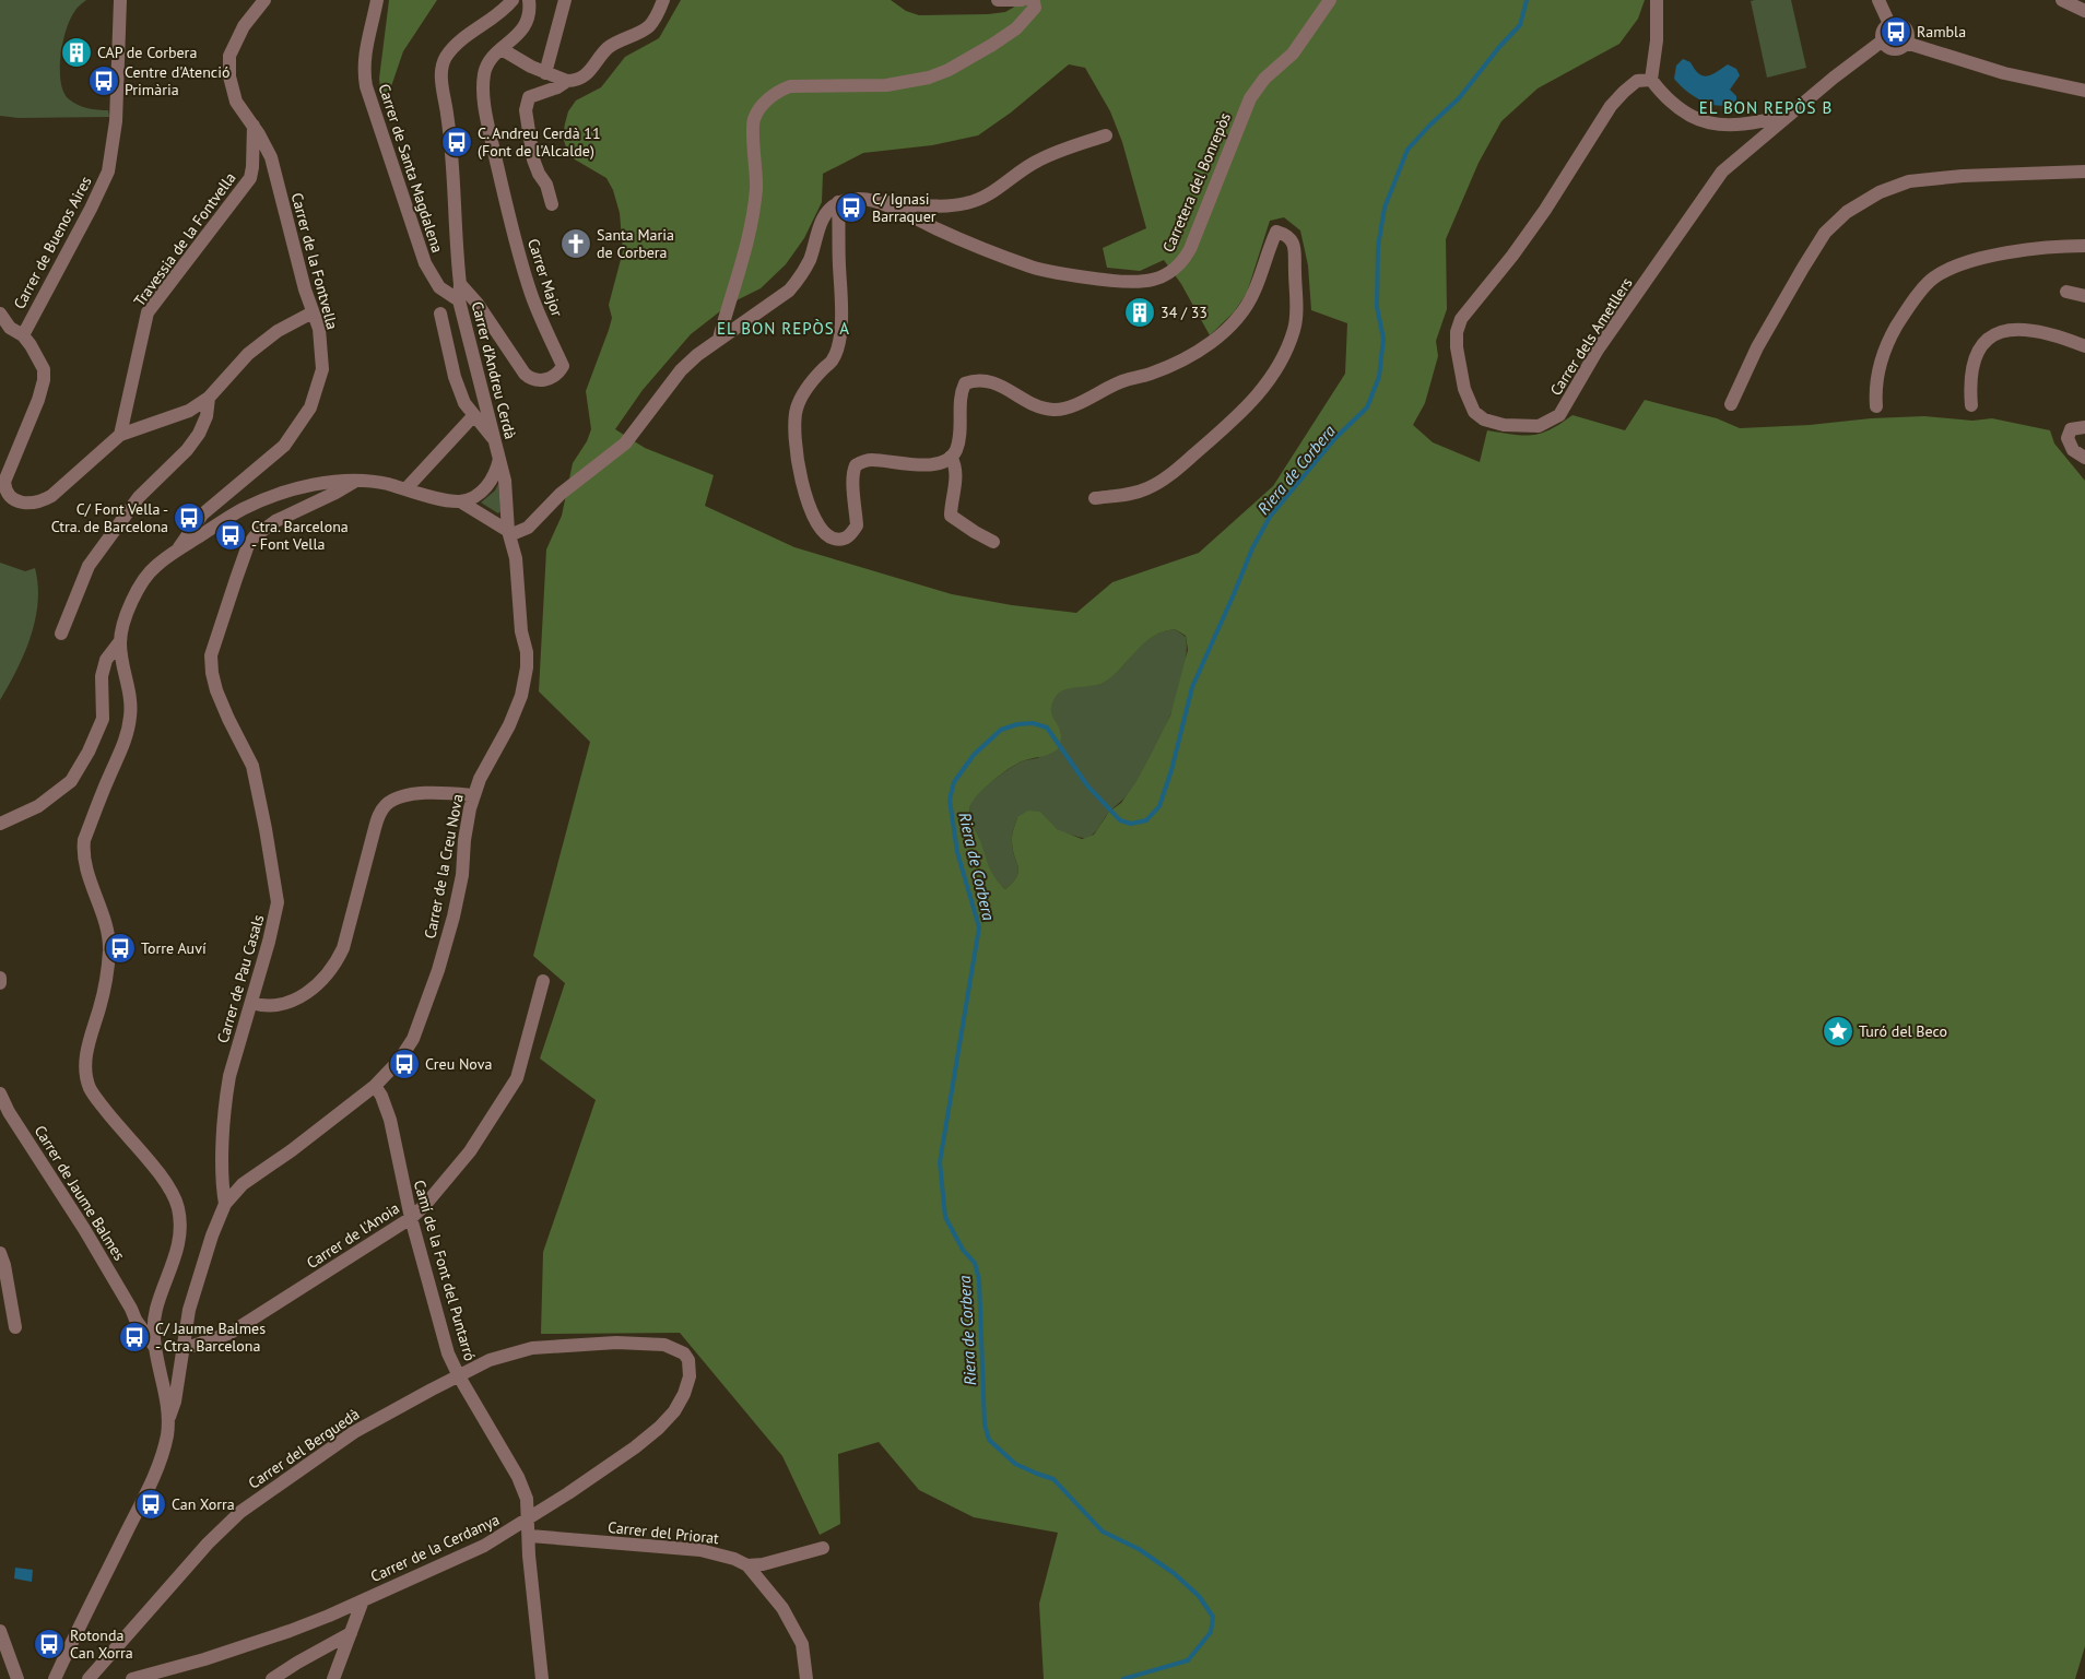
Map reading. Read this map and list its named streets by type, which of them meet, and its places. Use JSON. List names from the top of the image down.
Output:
{
  "streets": {
    "street": [
      "Carrer de Santa Magdalena",
      "Carretera del Bonrepòs",
      "Travessia de la Fontvella",
      "Carrer de Buenos Aires",
      "Carrer de la Fontvella",
      "Carrer Major",
      "Carrer dels Ametllers",
      "Carrer d'Andreu Cerdà",
      "Carrer de la Creu Nova",
      "Carrer de Pau Casals",
      "Carrer de Jaume Balmes",
      "Carrer de l'Anoia",
      "Camí de la Font del Puntarró",
      "Carrer del Berguedà",
      "Carrer del Priorat",
      "Carrer de la Cerdanya"
    ]
  },
  "crossings": [
    ["Carrer de Santa Magdalena", "Carrer d'Andreu Cerdà"],
    ["Travessia de la Fontvella", "Carrer de la Fontvella"],
    ["Carrer Major", "Carrer d'Andreu Cerdà"],
    ["Carrer d'Andreu Cerdà", "Carrer de la Creu Nova"],
    ["Carrer de la Creu Nova", "Carrer de Pau Casals"],
    ["Carrer de la Creu Nova", "Carrer de l'Anoia"],
    ["Carrer de la Creu Nova", "Camí de la Font del Puntarró"],
    ["Carrer de l'Anoia", "Camí de la Font del Puntarró"],
    ["Camí de la Font del Puntarró", "Carrer del Berguedà"],
    ["Camí de la Font del Puntarró", "Carrer del Priorat"],
    ["Camí de la Font del Puntarró", "Carrer de la Cerdanya"],
    ["Carrer del Berguedà", "Carrer de la Cerdanya"]
  ],
  "districts": ["EL BON REPÒS B", "EL BON REPÒS A"],
  "water": ["Riera de Corbera"],
  "places": {
    "bus stop": [
      "Rambla",
      "Centre d'Atenció Primària",
      "C. Andreu Cerdà 11 (Font de l'Alcalde)",
      "C/ Ignasi Barraquer",
      "C/ Font Vella - Ctra. de Barcelona",
      "Ctra. Barcelona - Font Vella",
      "Torre Auví",
      "Creu Nova",
      "C/ Jaume Balmes - Ctra. Barcelona",
      "Can Xorra",
      "Rotonda Can Xorra"
    ],
    "building": ["CAP de Corbera", "34 / 33"],
    "church": ["Santa Maria de Corbera"],
    "place": ["Turó del Beco"]
  }
}
